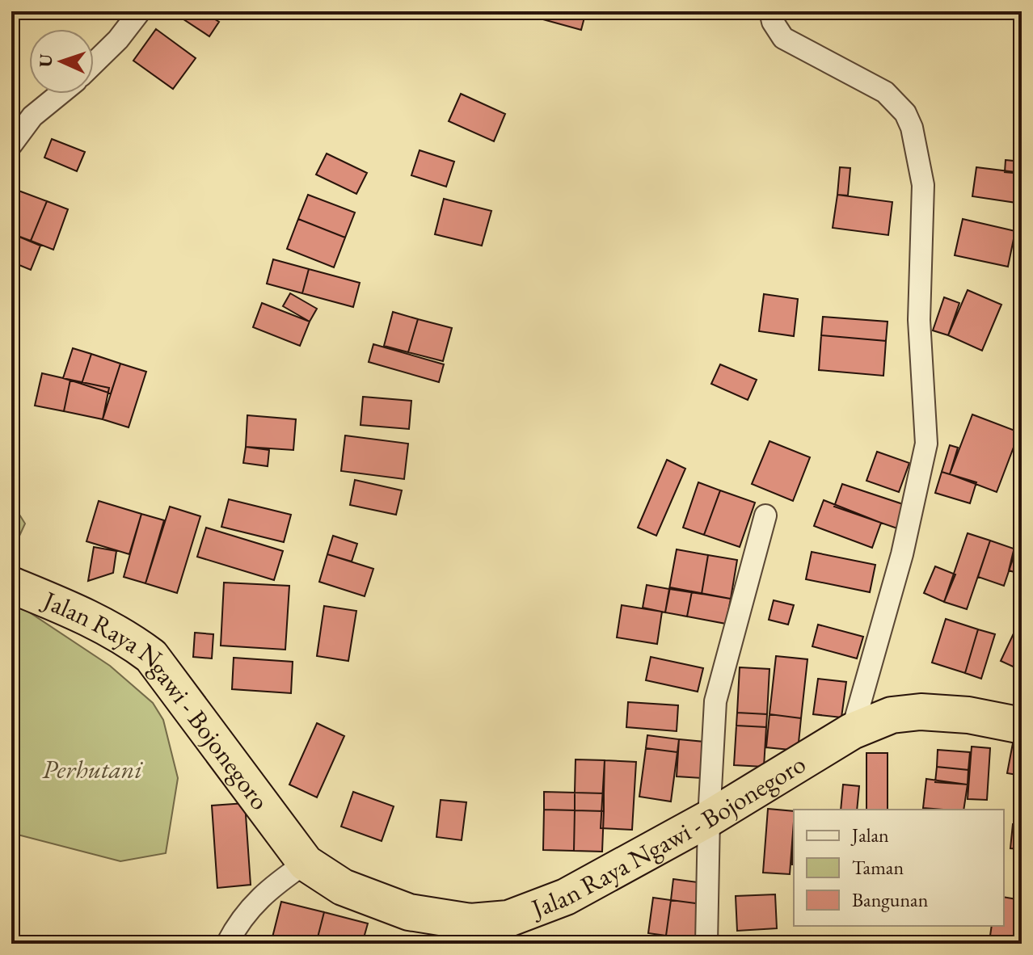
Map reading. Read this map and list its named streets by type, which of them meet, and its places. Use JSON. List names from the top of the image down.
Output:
{
  "streets": {
    "highway": ["Jalan Raya Ngawi - Bojonegoro"]
  },
  "parks": ["Perhutani"],
  "legend": ["Jalan", "Taman", "Bangunan"],
  "north": "left"
}
